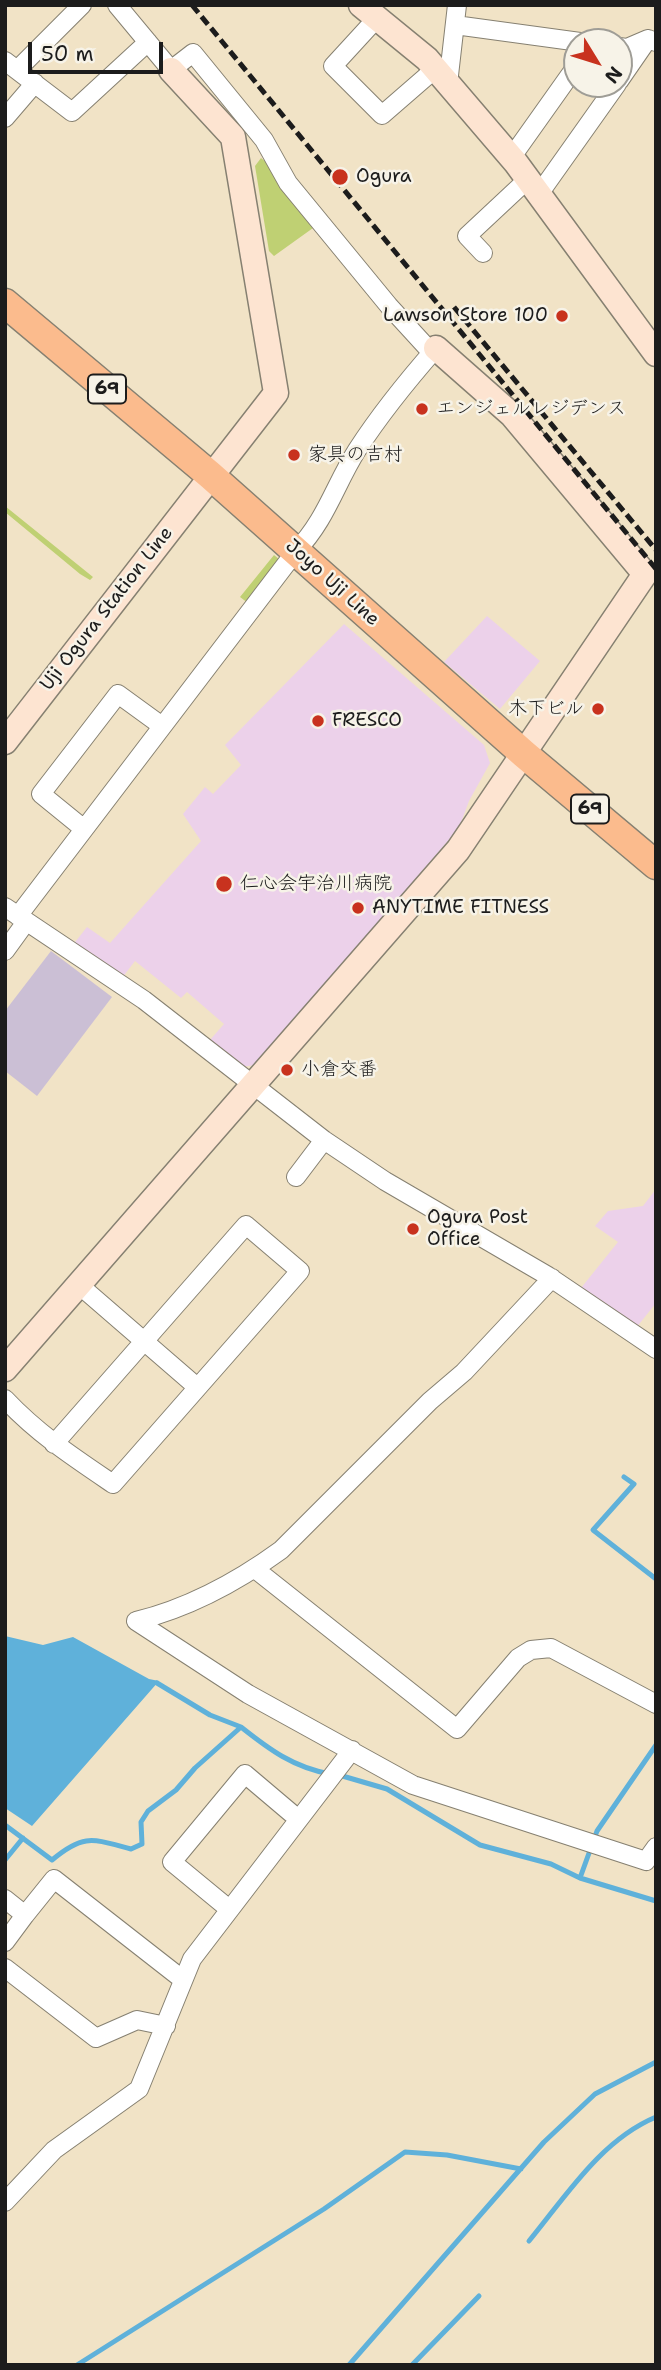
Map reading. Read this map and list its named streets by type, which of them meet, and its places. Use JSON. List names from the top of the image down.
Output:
{
  "streets": {
    "main road": ["69", "Joyo Uji Line"],
    "street": ["Uji Ogura Station Line"]
  },
  "crossings": [
    ["Joyo Uji Line", "Uji Ogura Station Line"]
  ],
  "places": [
    "Ogura",
    "Lawson Store 100",
    "エンジェルレジデンス",
    "家具の吉村",
    "木下ビル",
    "FRESCO",
    "仁心会宇治川病院",
    "ANYTIME FITNESS",
    "小倉交番",
    "Ogura Post Office"
  ],
  "scale_bar": "50 m",
  "north": "bottom right"
}
